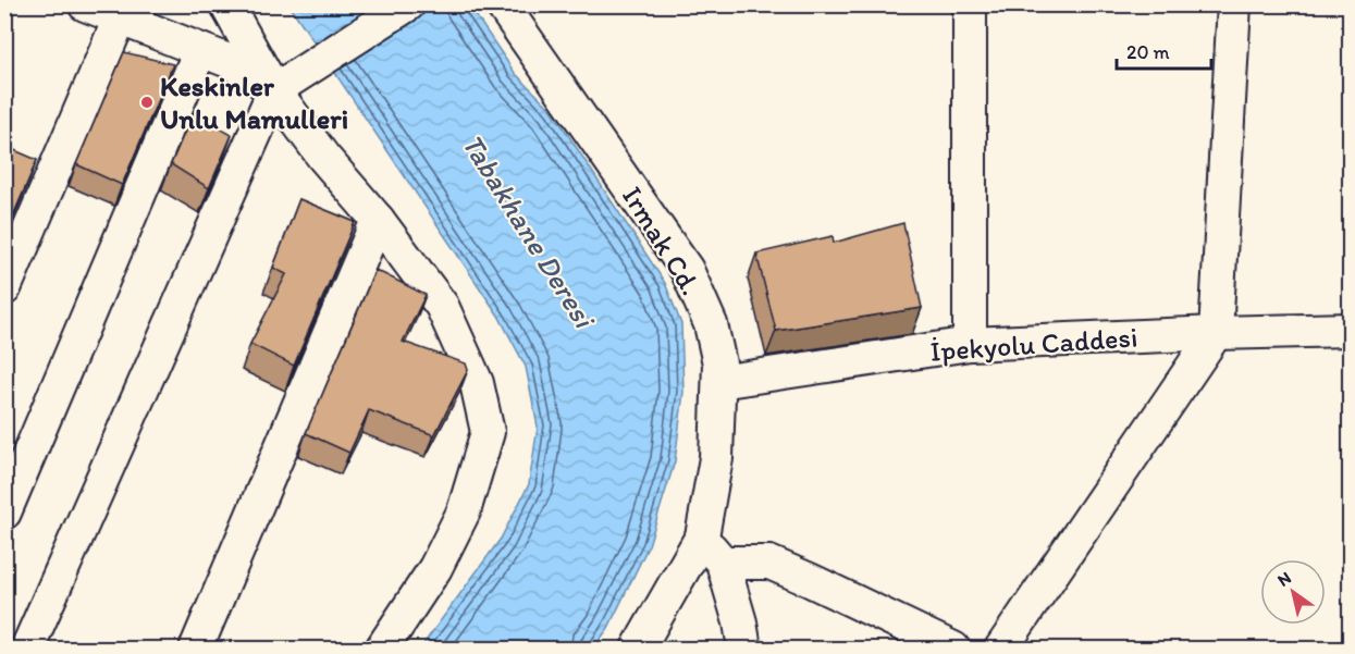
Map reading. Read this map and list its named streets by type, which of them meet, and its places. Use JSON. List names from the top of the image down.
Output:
{
  "streets": {
    "street": ["Irmak Cd.", "İpekyolu Caddesi"]
  },
  "crossings": [
    ["Irmak Cd.", "İpekyolu Caddesi"]
  ],
  "water": ["Tabakhane Deresi"],
  "places": ["Keskinler Unlu Mamulleri"],
  "scale_bar": "20 m",
  "north": "top left"
}
